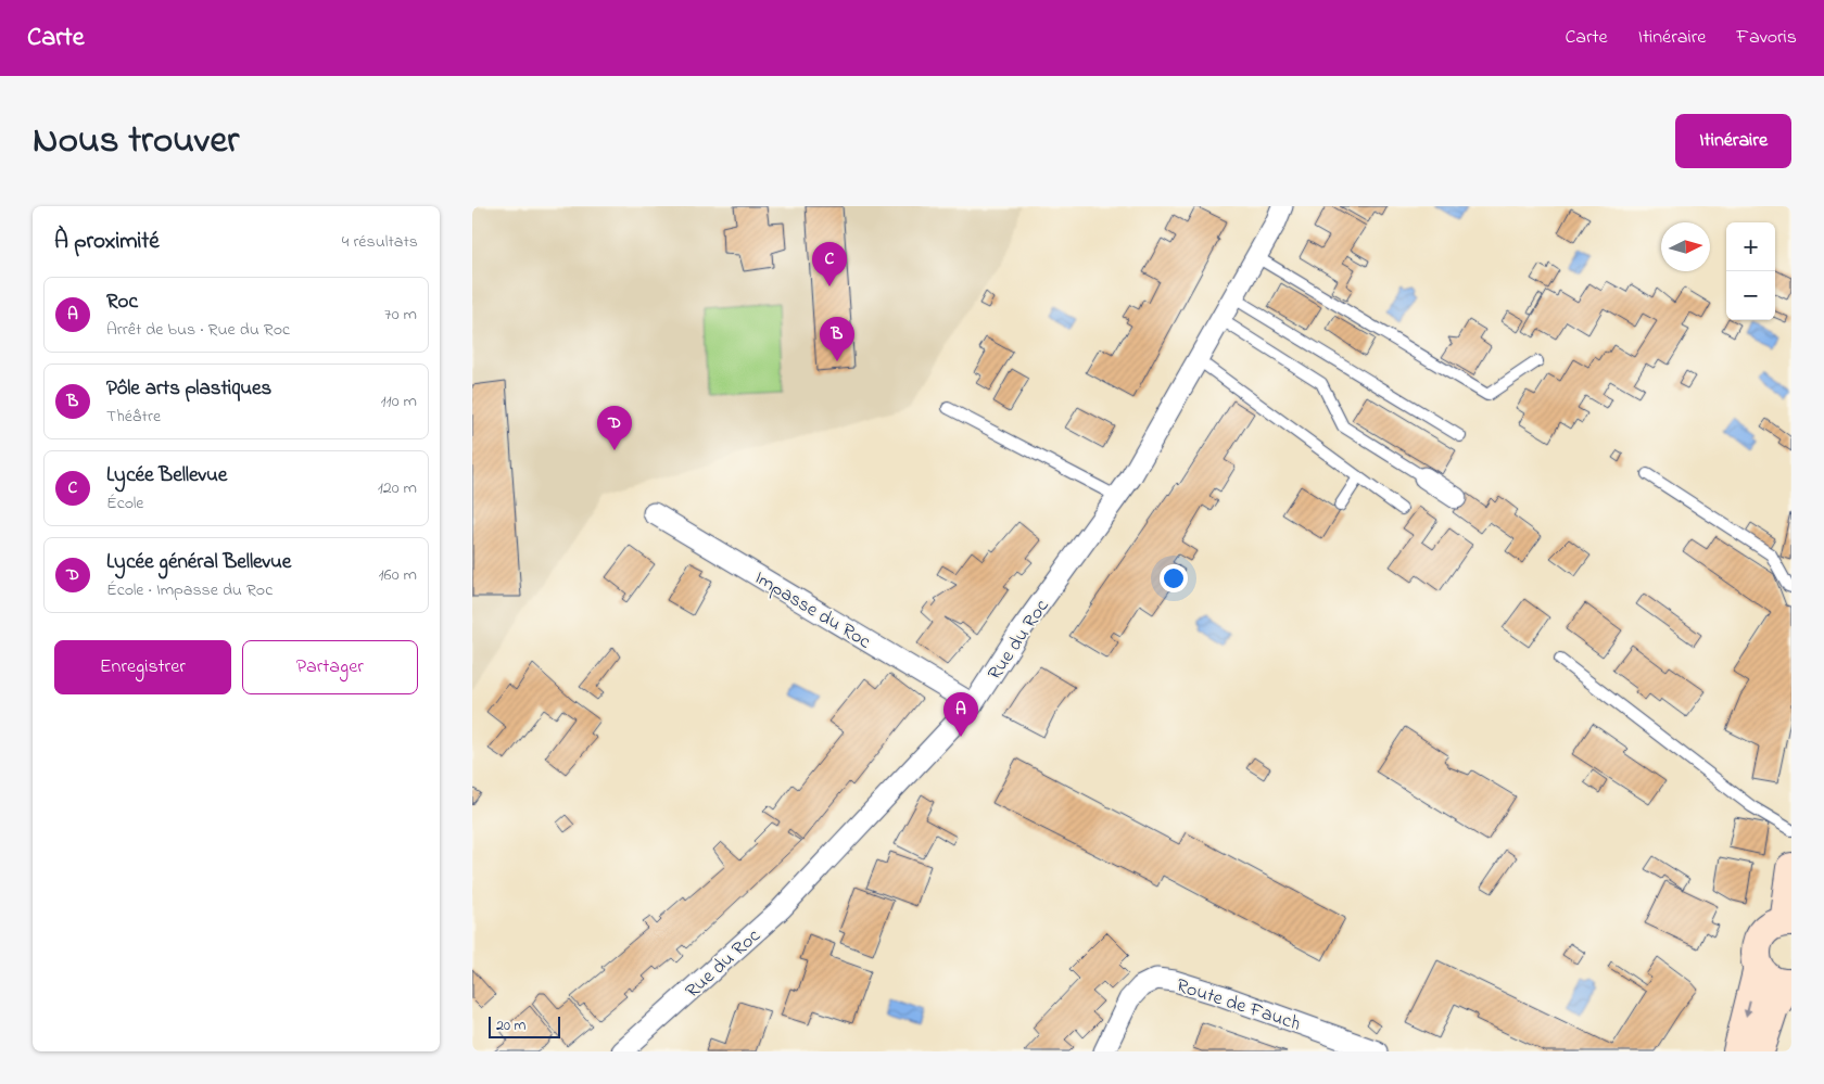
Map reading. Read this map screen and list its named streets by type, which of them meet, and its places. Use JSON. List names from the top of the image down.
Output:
{
  "streets": {
    "street": ["Impasse du Roc", "Rue du Roc", "Route de Fauch"]
  },
  "crossings": [
    ["Impasse du Roc", "Rue du Roc"]
  ],
  "scale_bar": "20 m",
  "north": "right",
  "page": {
    "header": "Carte",
    "nav": ["Carte", "Itinéraire", "Favoris"],
    "title": "Nous trouver",
    "buttons": [
      "Itinéraire",
      ["Enregistrer", "Partager"]
    ],
    "heading": ["À proximité", "4 résultats"],
    "map_buttons": ["+", "−"],
    "pins": [
      "C",
      "B",
      "D",
      "A"
    ],
    "list": [
      {
        "mark": "A",
        "name": "Roc",
        "note": "Arrêt de bus · Rue du Roc",
        "value": "70 m"
      },
      {
        "mark": "B",
        "name": "Pôle arts plastiques",
        "note": "Théâtre",
        "value": "110 m"
      },
      {
        "mark": "C",
        "name": "Lycée Bellevue",
        "note": "École",
        "value": "120 m"
      },
      {
        "mark": "D",
        "name": "Lycée général Bellevue",
        "note": "École · Impasse du Roc",
        "value": "160 m"
      }
    ],
    "scale": "20 m"
  }
}
